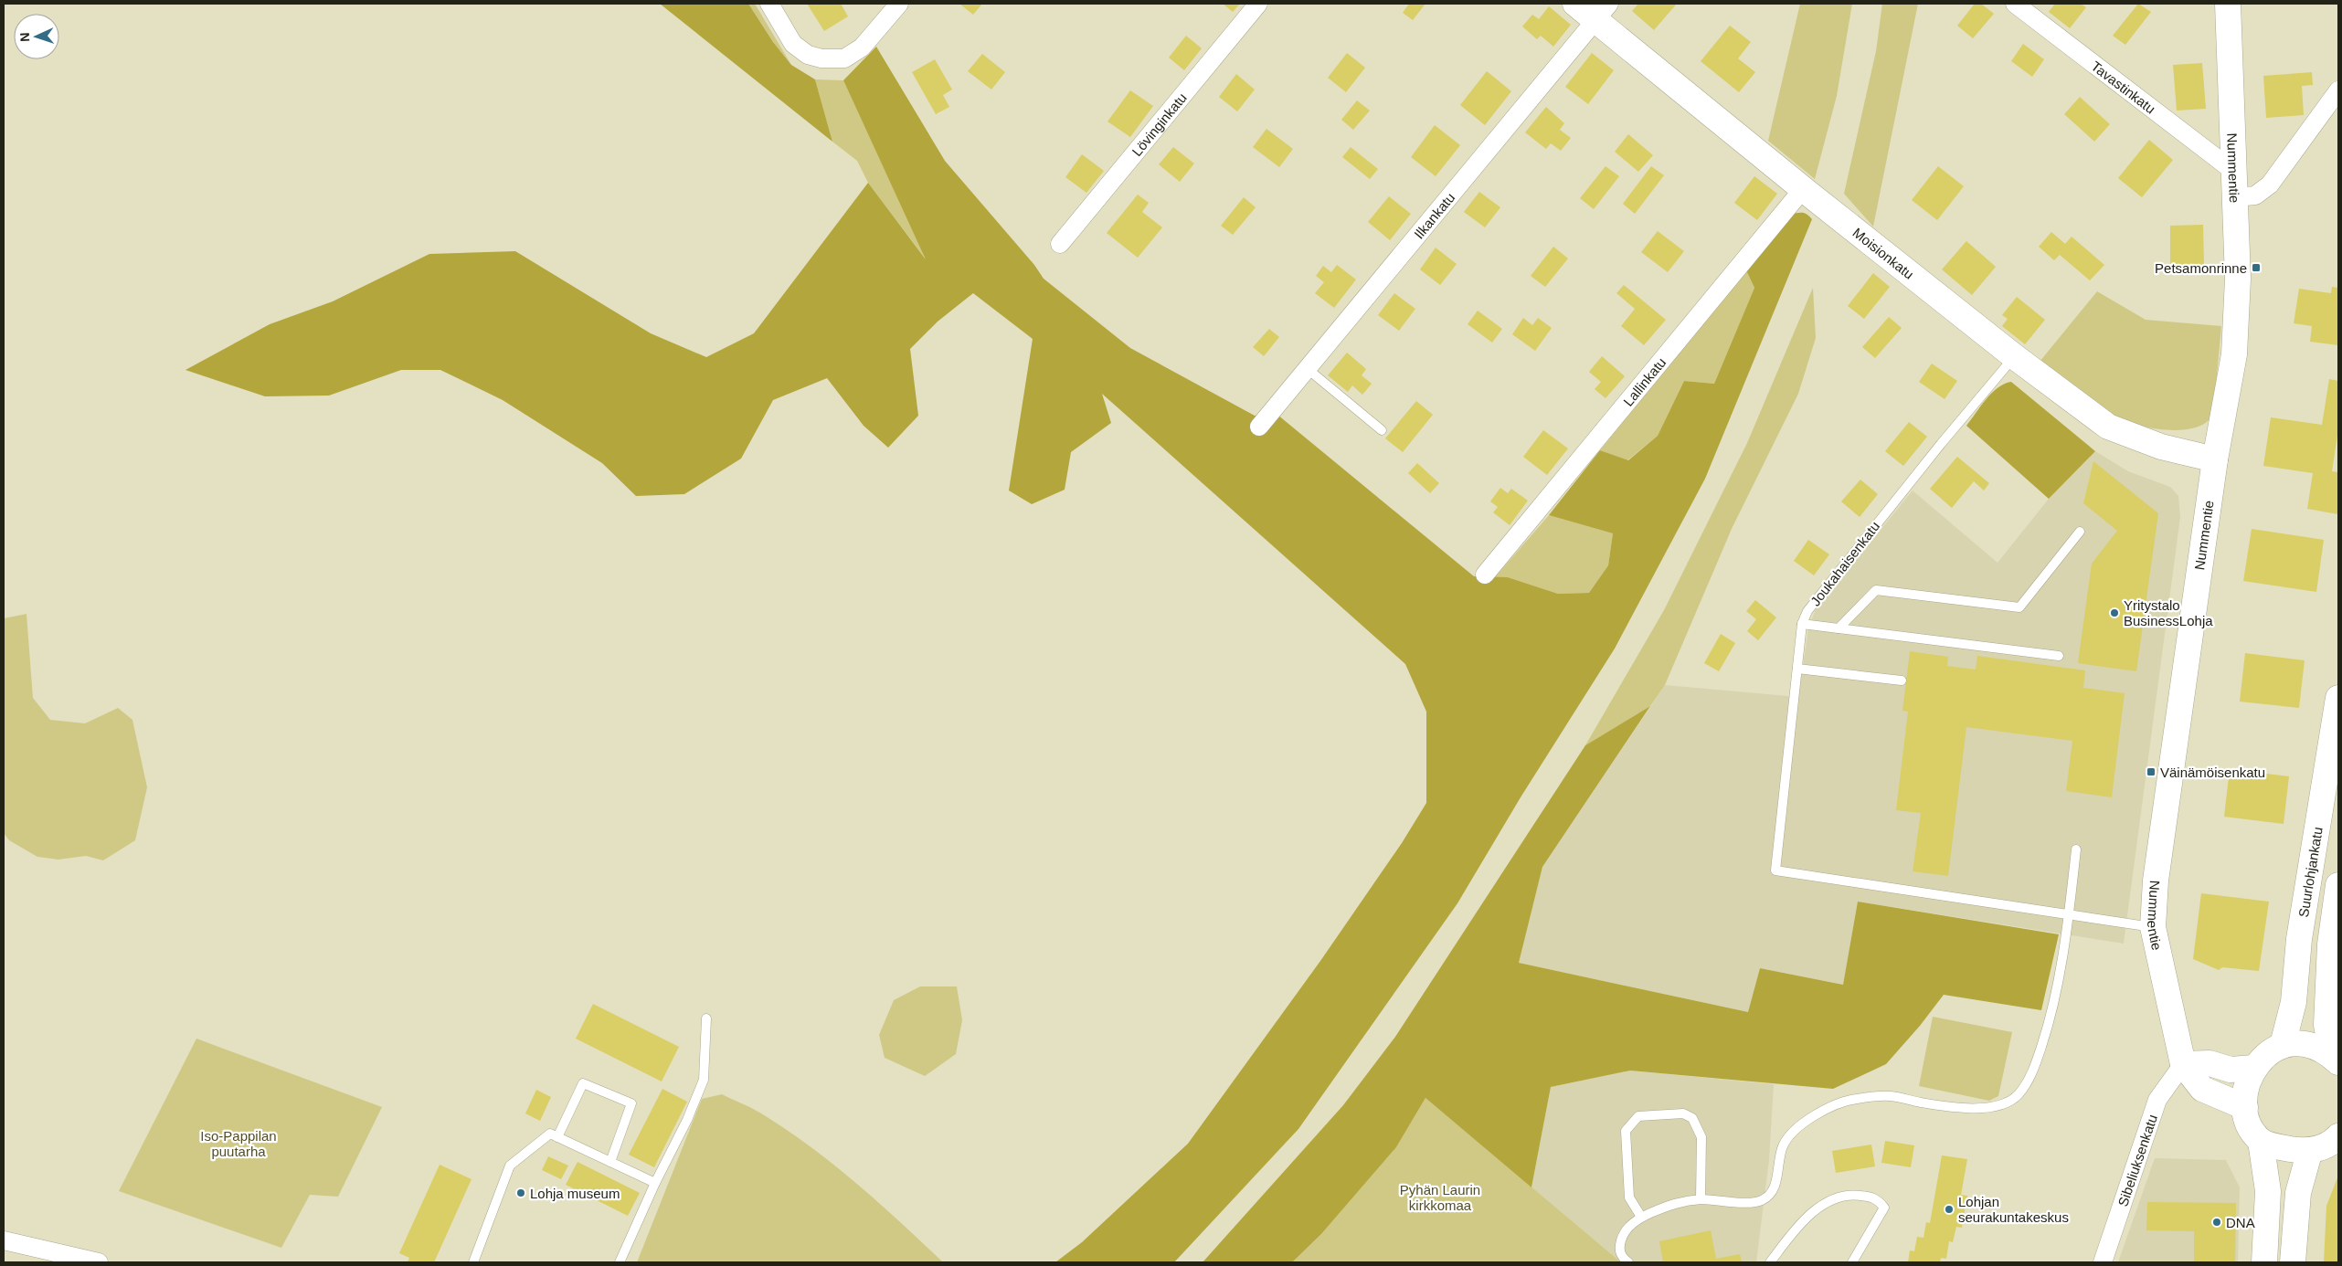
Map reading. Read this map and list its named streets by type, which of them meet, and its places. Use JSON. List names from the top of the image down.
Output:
{
  "streets": {
    "street": [
      "Tavastinkatu",
      "Lövinginkatu",
      "Nummentie",
      "Ilkankatu",
      "Moisionkatu",
      "Lallinkatu",
      "Suurlohjankatu",
      "Sibeliuksenkatu"
    ],
    "lane": ["Joukahaisenkatu"]
  },
  "crossings": [
    ["Tavastinkatu", "Nummentie"],
    ["Nummentie", "Moisionkatu"],
    ["Nummentie", "Sibeliuksenkatu"],
    ["Ilkankatu", "Moisionkatu"],
    ["Moisionkatu", "Lallinkatu"],
    ["Moisionkatu", "Joukahaisenkatu"]
  ],
  "parks": ["Iso-Pappilan puutarha", "Pyhän Laurin kirkkomaa"],
  "places": {
    "transit": ["Petsamonrinne", "Väinämöisenkatu"],
    "other": [
      "Yritystalo BusinessLohja",
      "Lohja museum",
      "Lohjan seurakuntakeskus",
      "DNA"
    ]
  },
  "north": "left"
}
